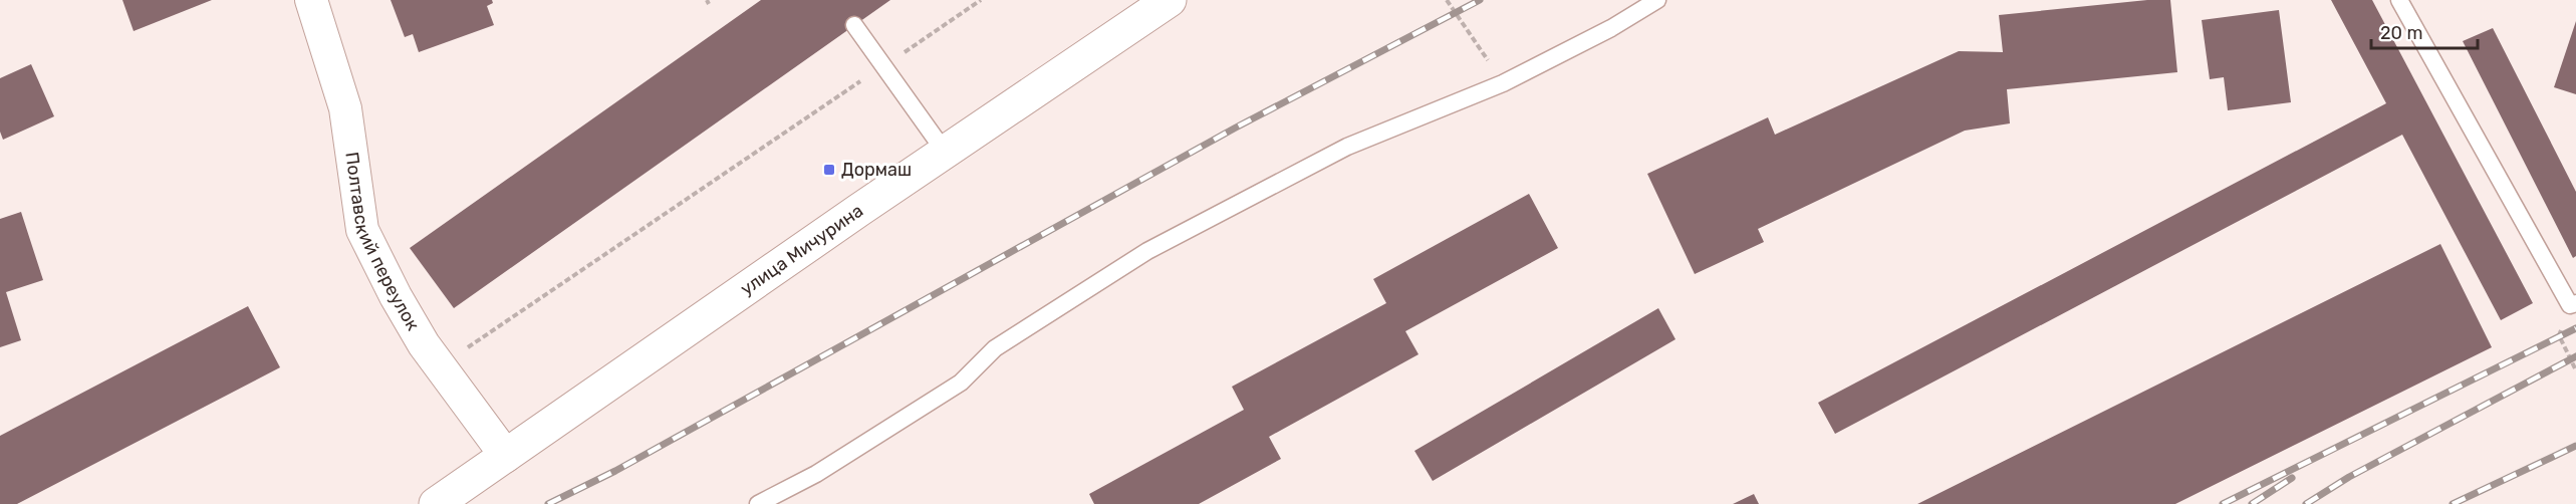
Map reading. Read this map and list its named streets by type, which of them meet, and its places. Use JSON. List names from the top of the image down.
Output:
{
  "streets": {
    "main road": ["улица Мичурина"],
    "street": ["Полтавский переулок"]
  },
  "crossings": [
    ["Полтавский переулок", "улица Мичурина"]
  ],
  "places": {
    "transit": ["Дормаш"]
  },
  "scale_bar": "20 m"
}
